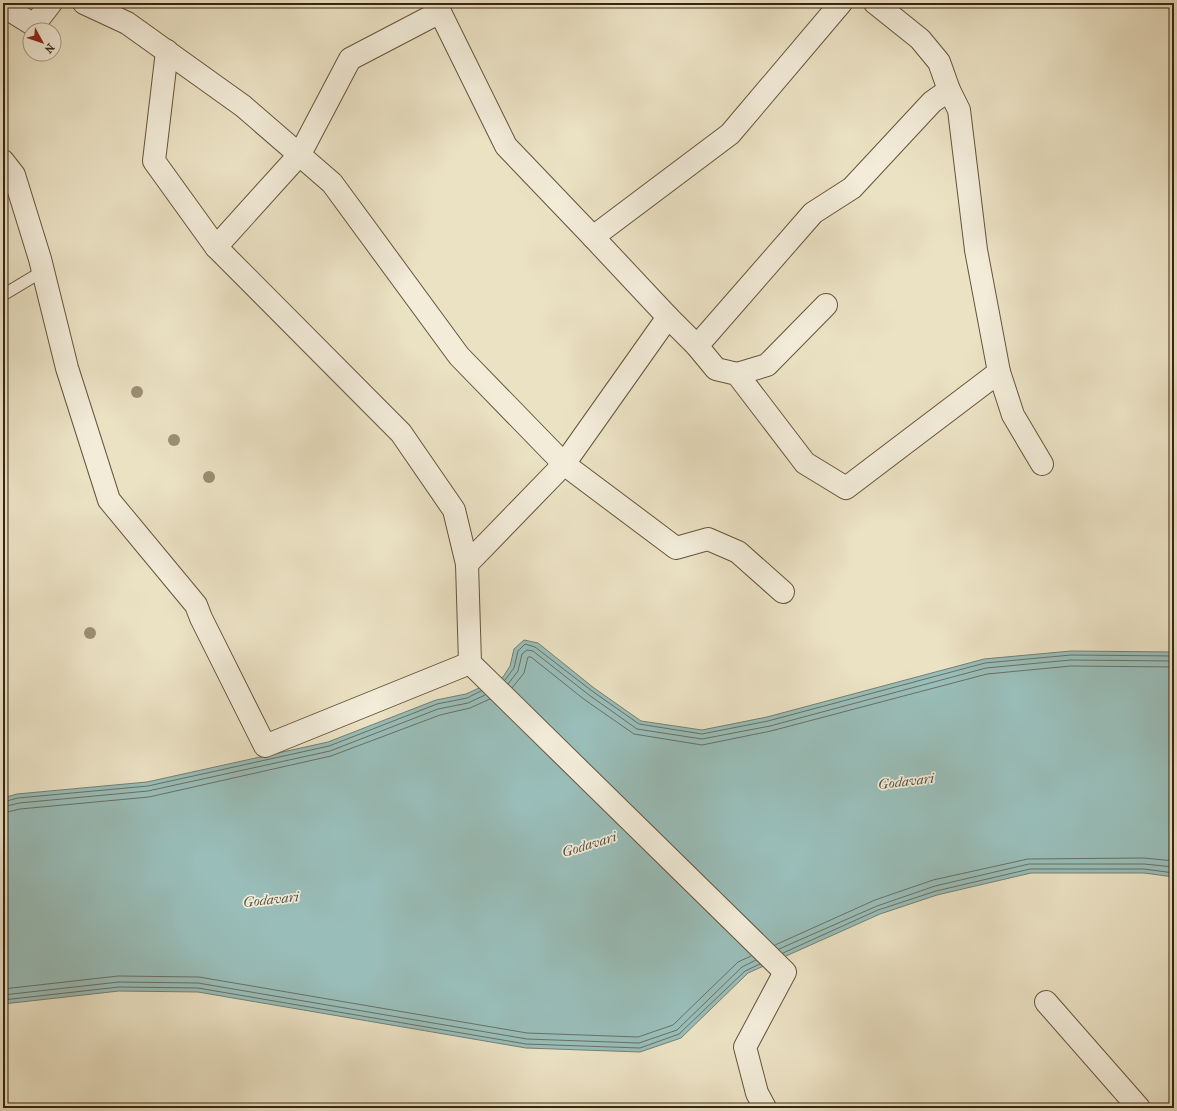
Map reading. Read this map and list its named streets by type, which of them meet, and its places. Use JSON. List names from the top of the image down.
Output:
{
  "water": ["Godavari"],
  "north": "bottom right"
}
